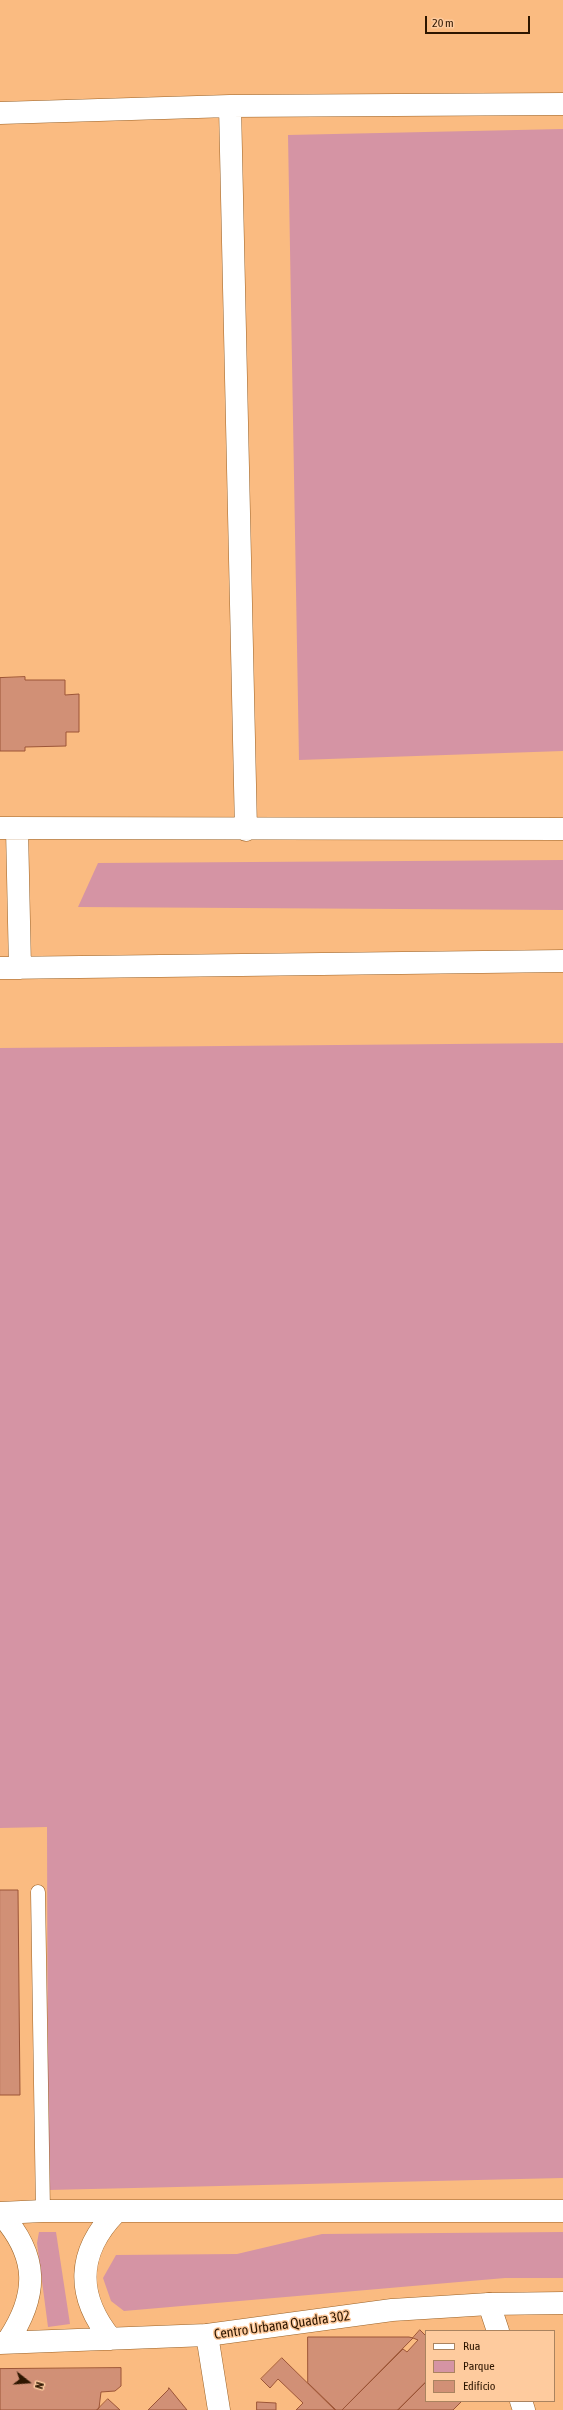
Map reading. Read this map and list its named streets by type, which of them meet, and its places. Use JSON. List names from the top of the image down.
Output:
{
  "streets": {
    "street": ["Centro Urbana Quadra 302"]
  },
  "legend": ["Rua", "Parque", "Edifício"],
  "scale_bar": "20 m",
  "north": "right"
}
